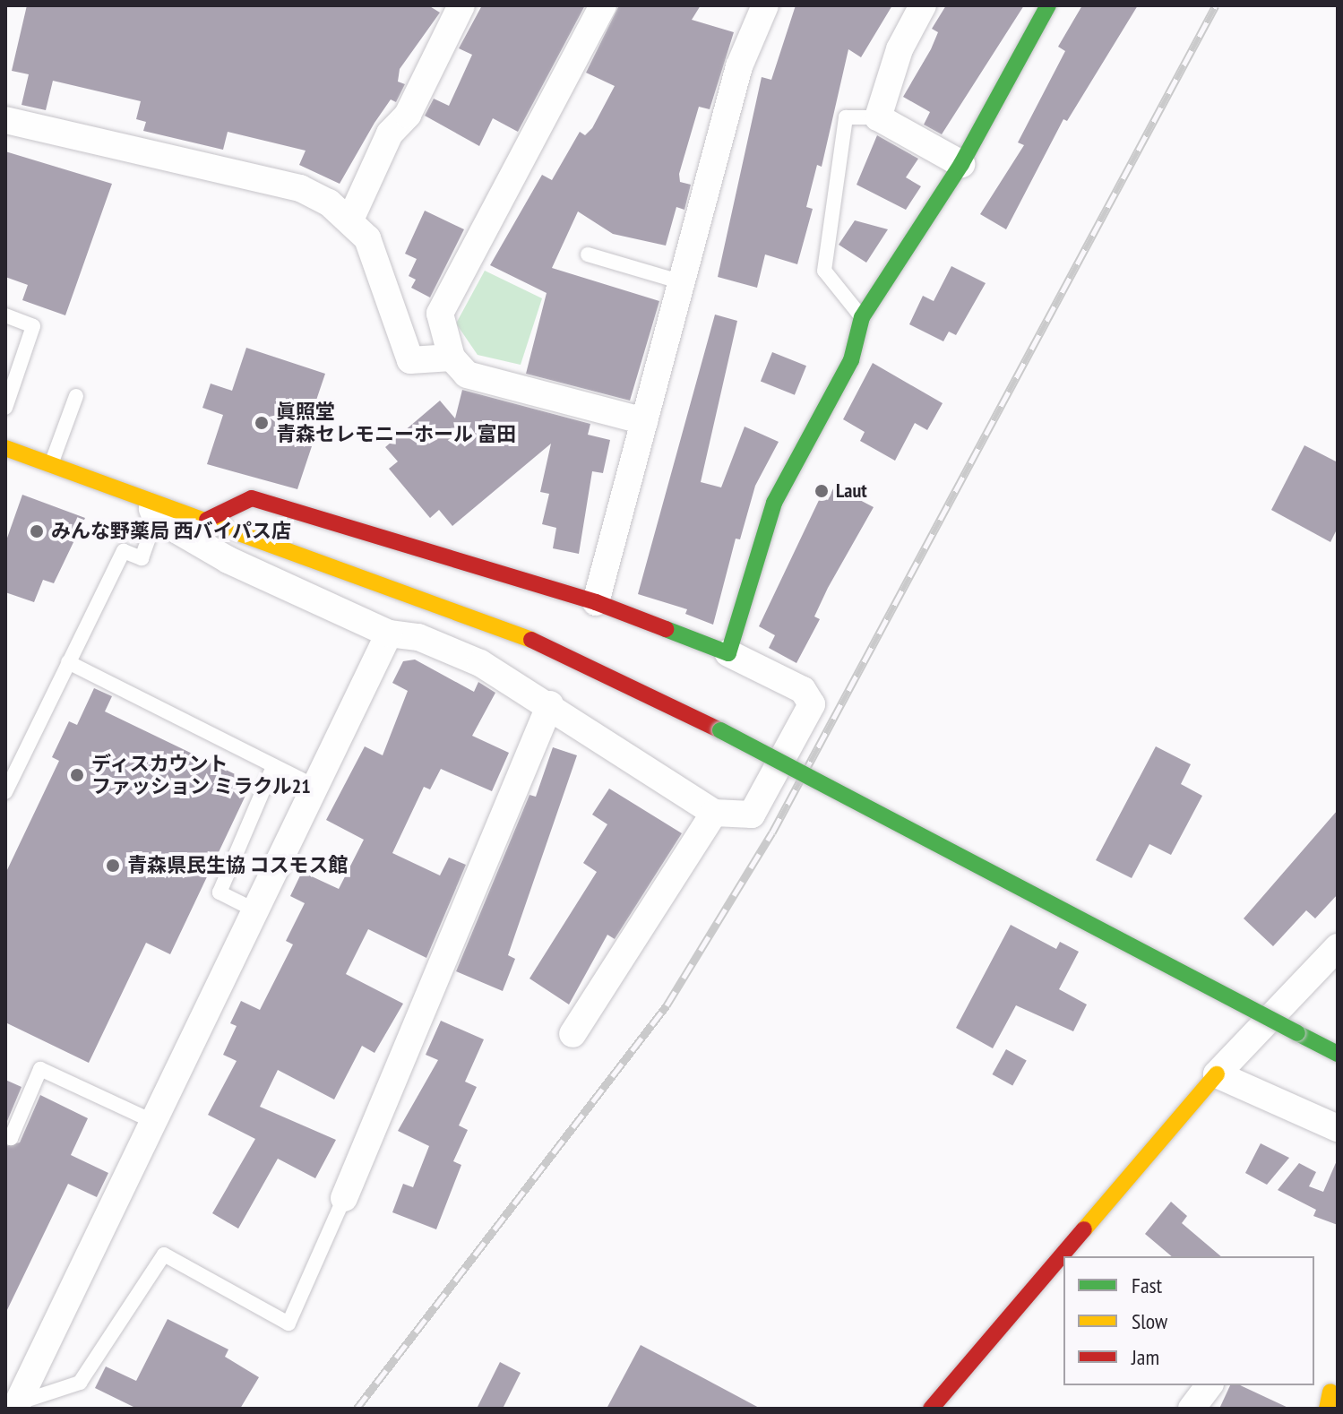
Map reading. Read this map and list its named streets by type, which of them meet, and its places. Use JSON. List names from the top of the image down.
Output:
{
  "places": [
    "眞照堂 青森セレモニーホール 富田",
    "Laut",
    "みんな野薬局 西バイパス店",
    "ディスカウント ファッション ミラクル21",
    "青森県民生協 コスモス館"
  ],
  "legend": ["Fast", "Slow", "Jam"]
}
